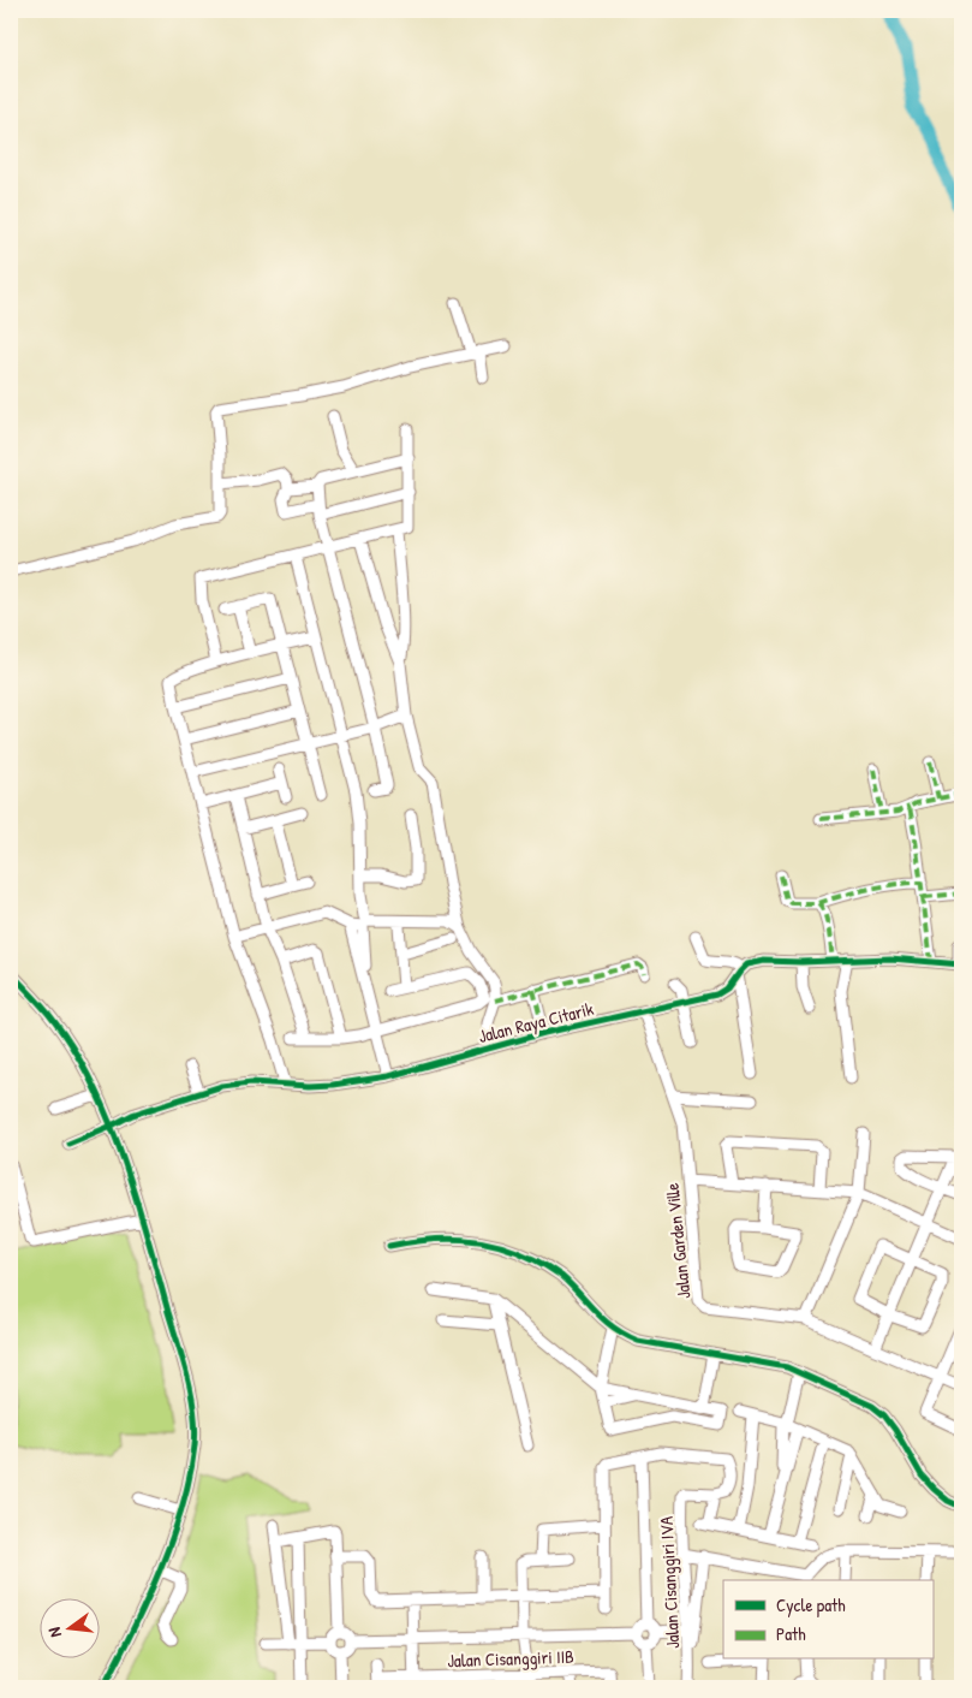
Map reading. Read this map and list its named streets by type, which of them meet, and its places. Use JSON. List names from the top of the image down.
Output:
{
  "streets": {
    "street": [
      "Jalan Raya Citarik",
      "Jalan Garden Ville",
      "Jalan Cisanggiri IVA",
      "Jalan Cisanggiri IIB"
    ]
  },
  "crossings": [
    ["Jalan Raya Citarik", "Jalan Garden Ville"]
  ],
  "legend": ["Cycle path", "Path"],
  "north": "left"
}
